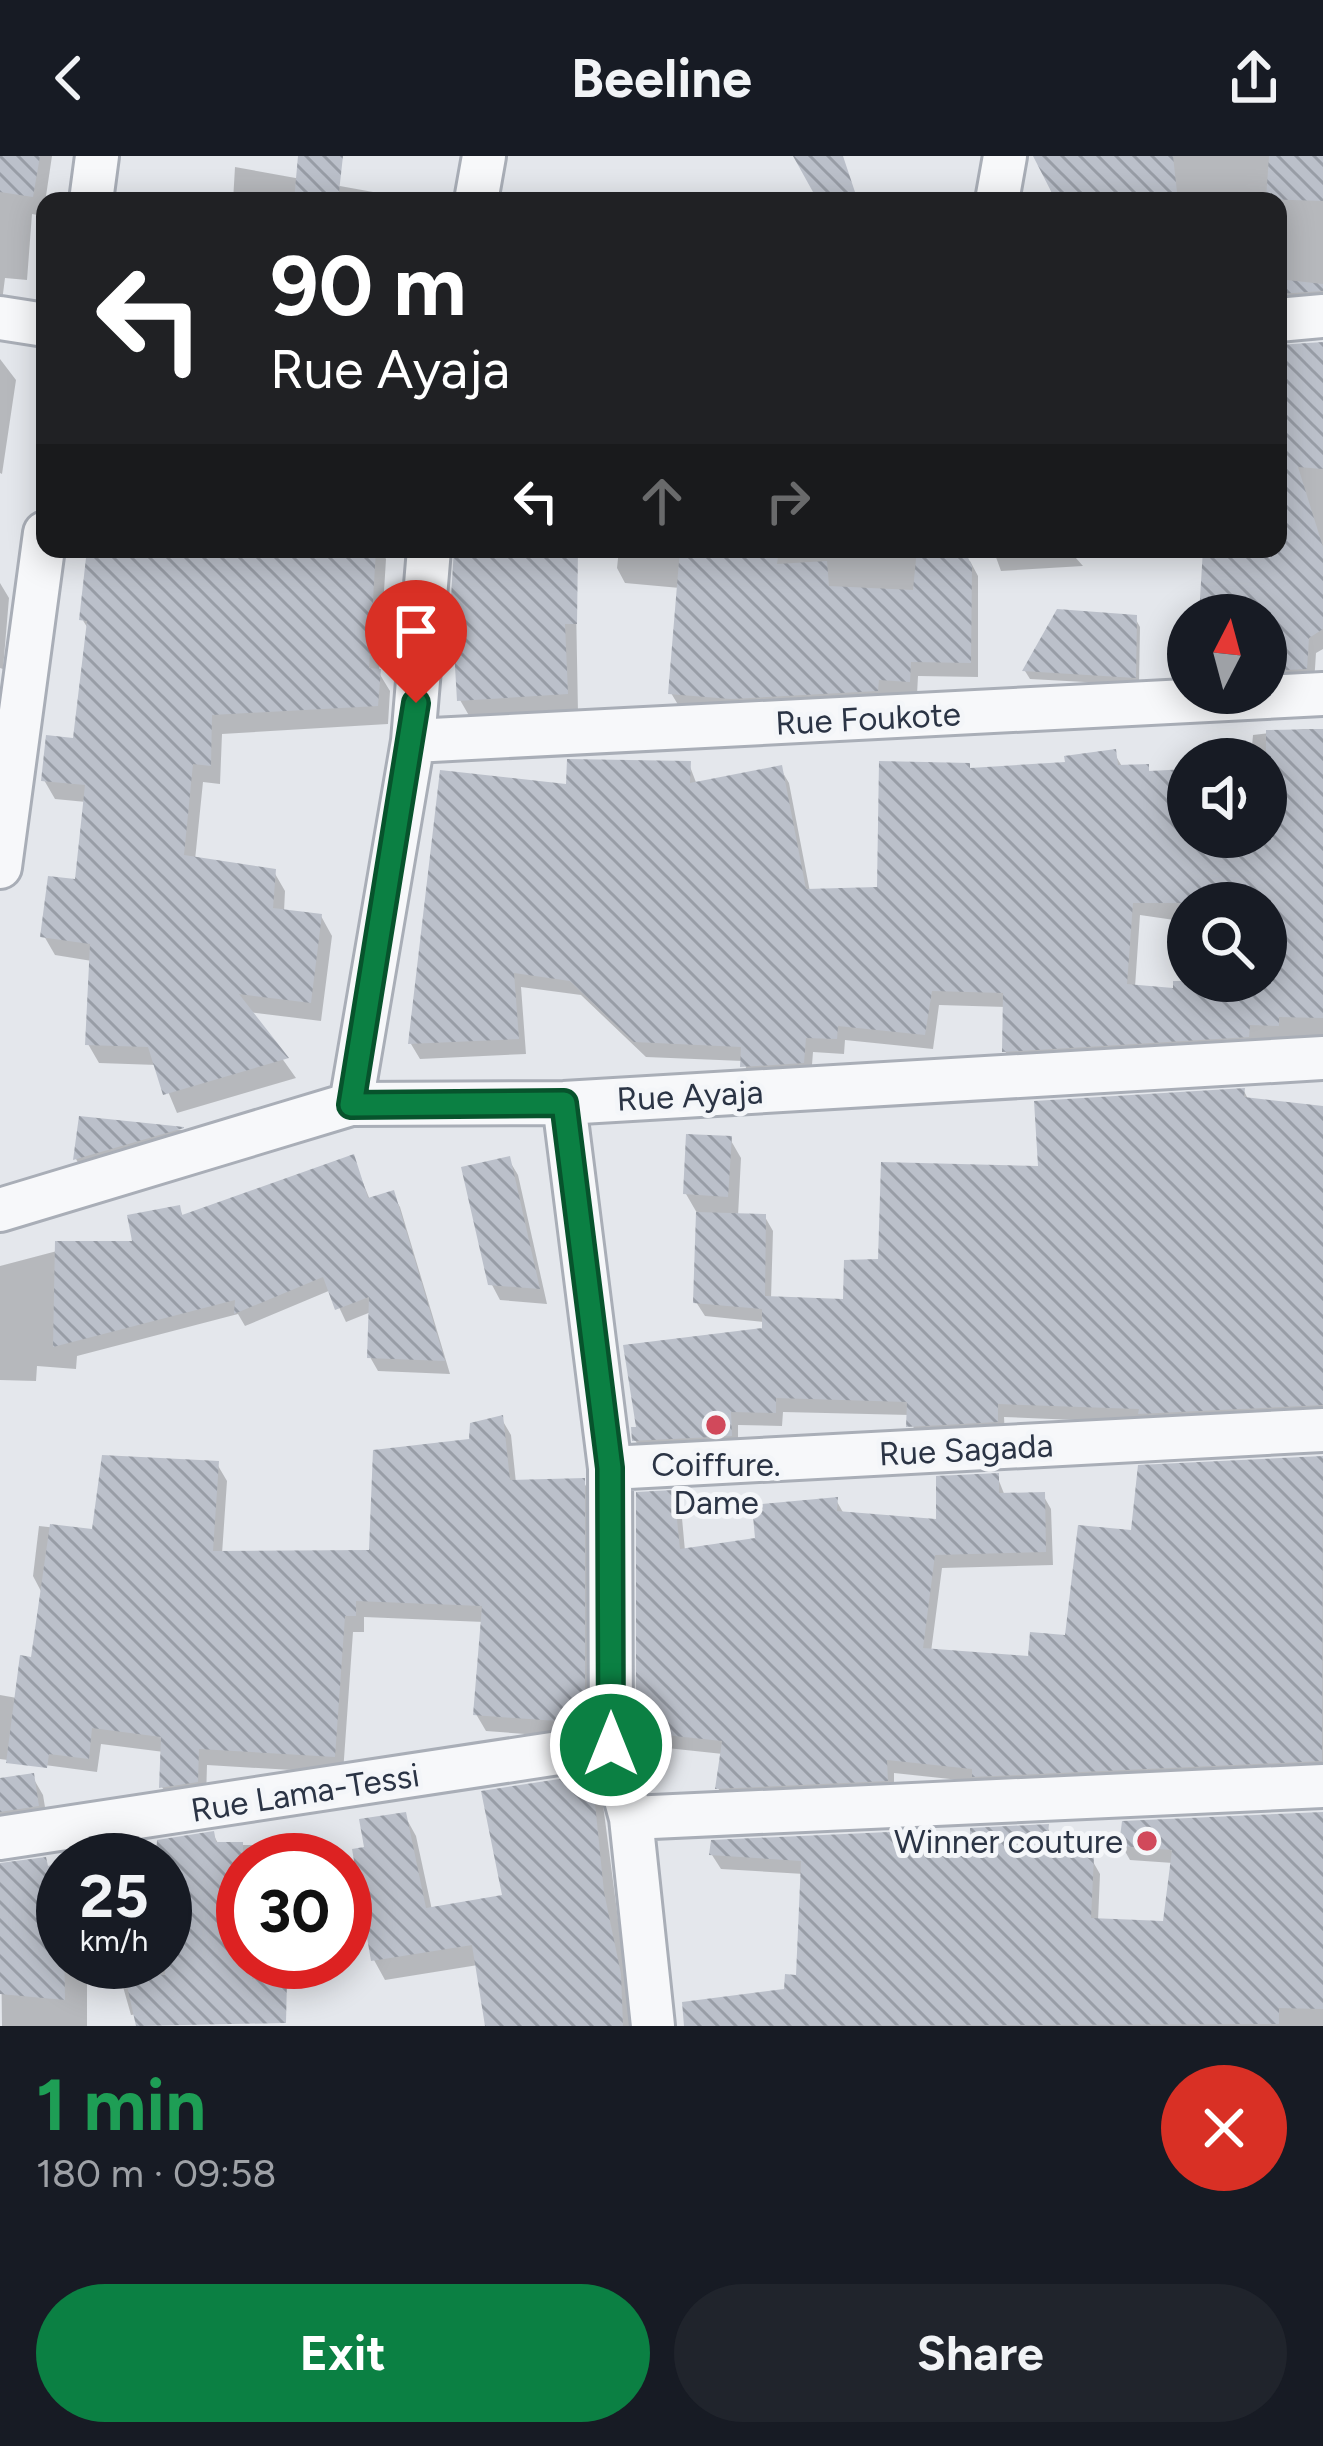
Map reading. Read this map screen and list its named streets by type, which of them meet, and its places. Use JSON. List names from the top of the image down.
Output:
{
  "streets": {
    "street": [
      "Rue Foukote",
      "Rue Ayaja",
      "Rue Sagada",
      "Rue Lama-Tessi"
    ]
  },
  "places": ["Coiffure. Dame", "Winner couture"],
  "north": "top",
  "page": {
    "header": "Beeline",
    "turn": ["90 m", "Rue Ayaja"],
    "speed": "25 km/h",
    "limit": "30",
    "heading": ["1 min", "180 m · 09:58"],
    "buttons": ["Exit", "Share"]
  }
}
